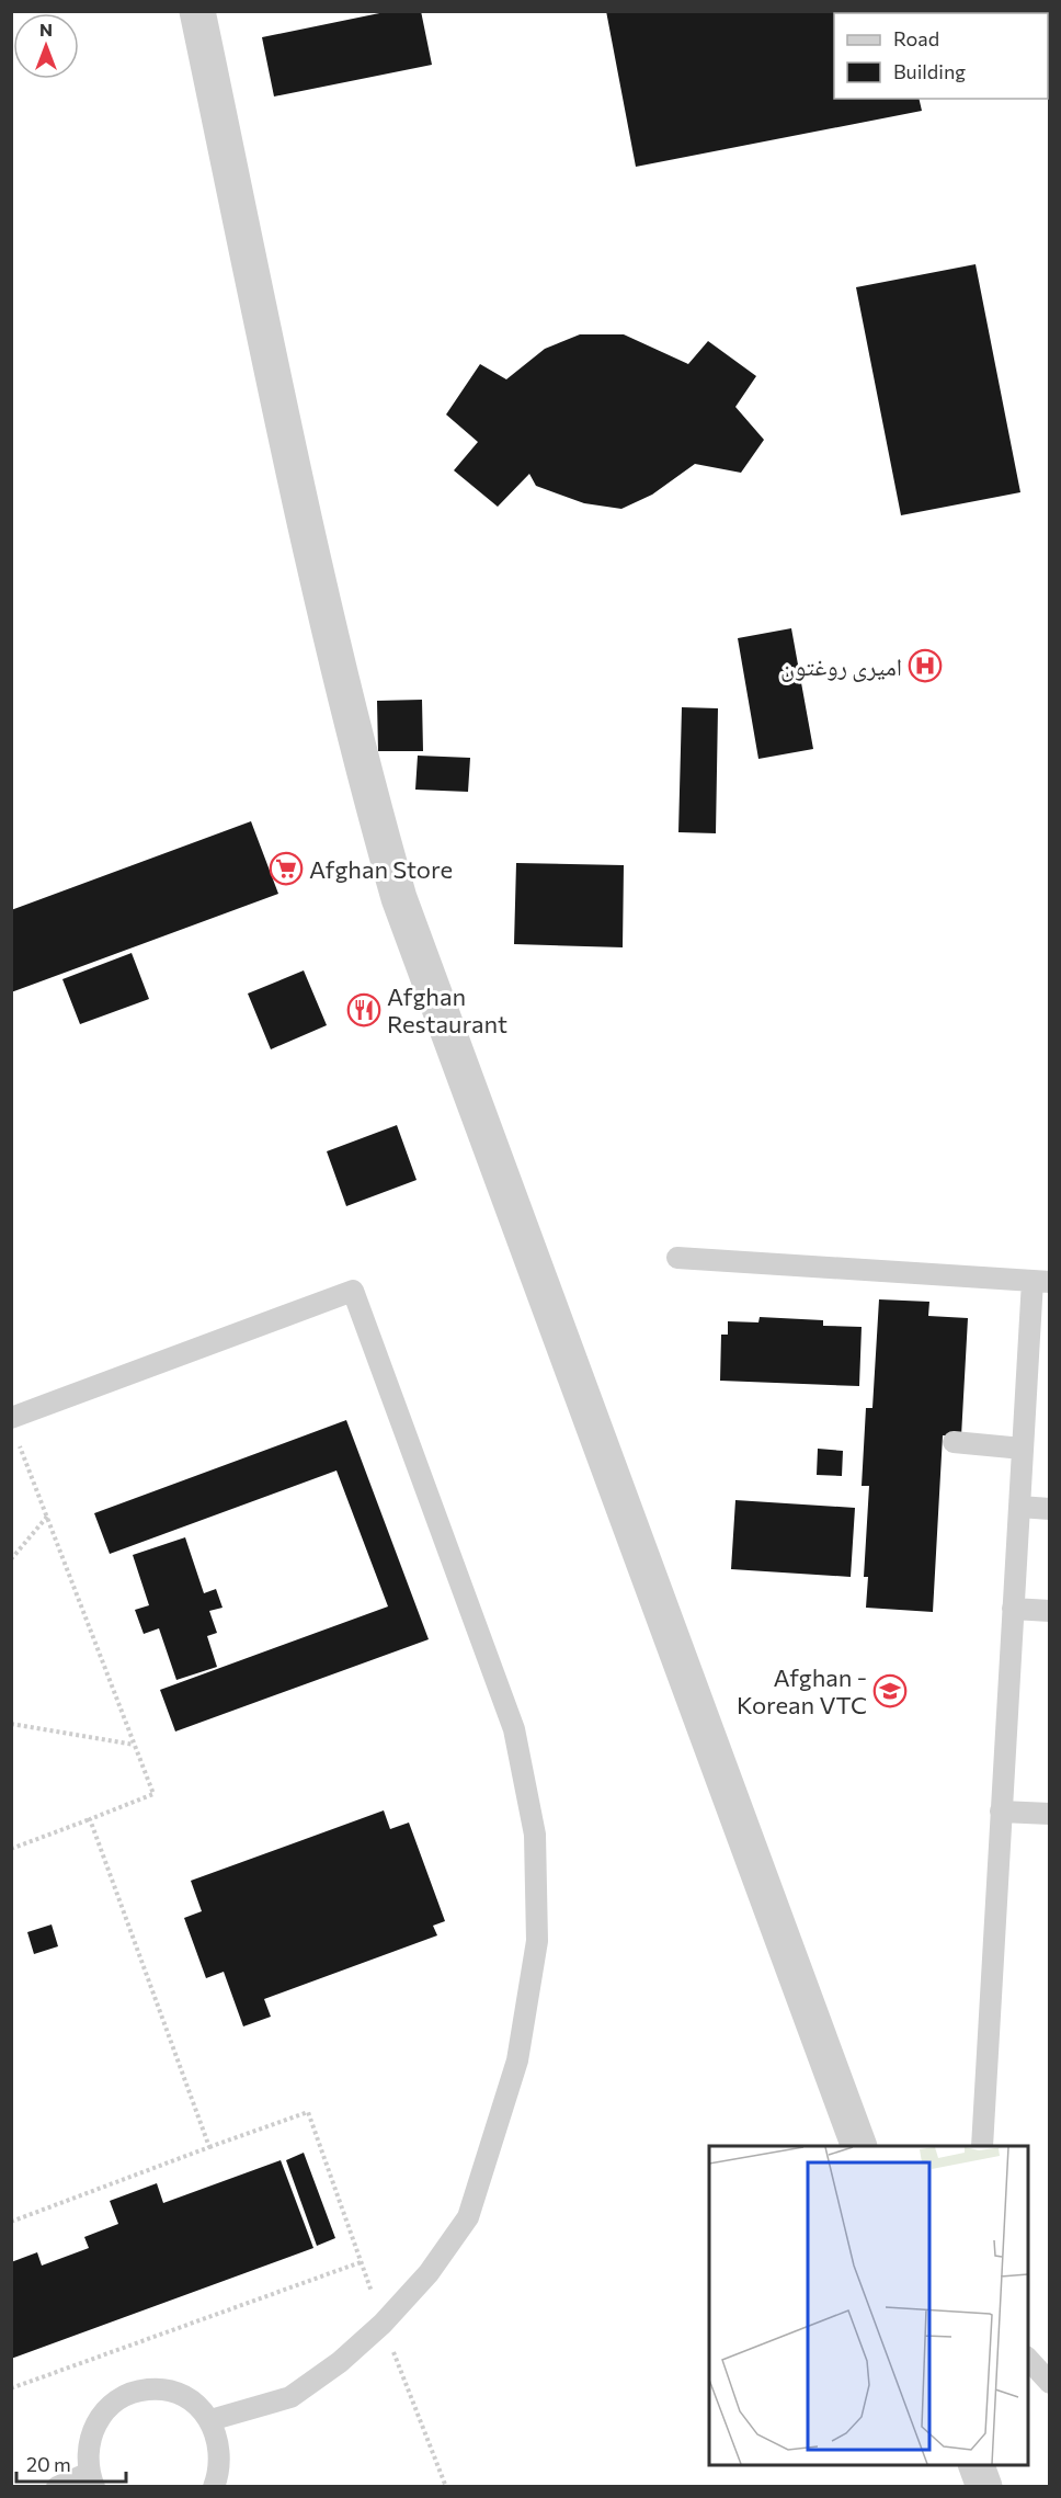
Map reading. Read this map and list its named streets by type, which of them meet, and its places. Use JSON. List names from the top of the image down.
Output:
{
  "places": {
    "hospital": ["امیری روغتون"],
    "supermarket": ["Afghan Store"],
    "restaurant": ["Afghan Restaurant"],
    "school or university": ["Afghan - Korean VTC"]
  },
  "legend": ["Road", "Building"],
  "scale_bar": "20 m",
  "north": "top"
}
